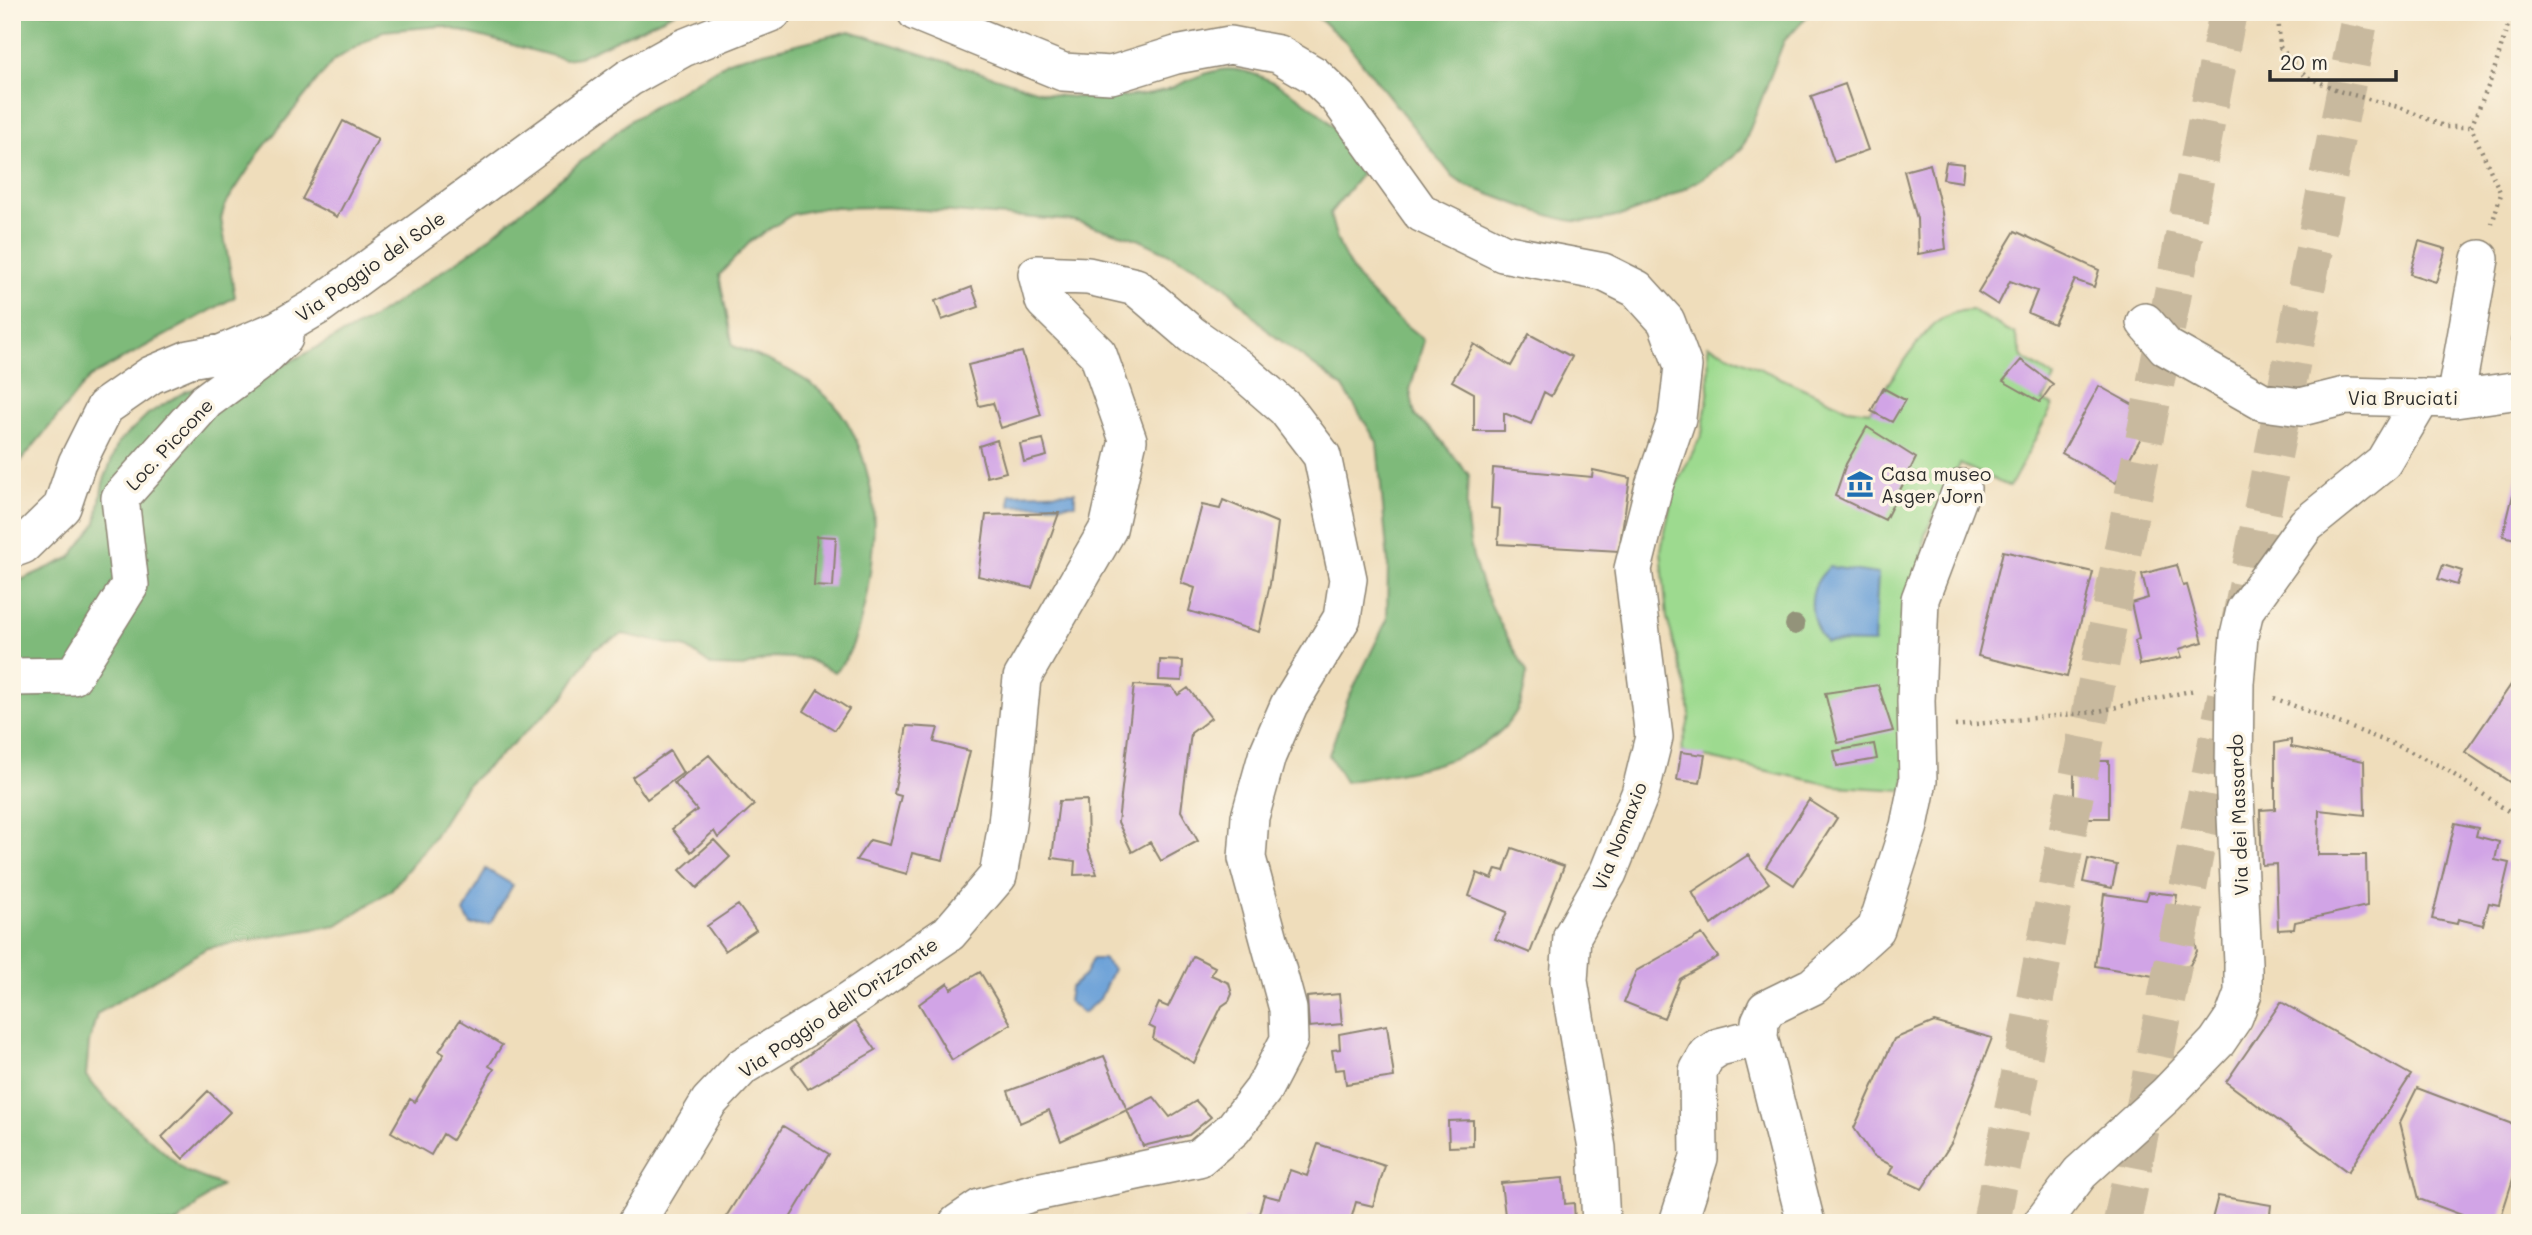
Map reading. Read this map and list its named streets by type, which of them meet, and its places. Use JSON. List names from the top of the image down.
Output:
{
  "streets": {
    "street": [
      "Via Poggio del Sole",
      "Via Bruciati",
      "Loc. Piccone",
      "Via dei Massardo",
      "Via Nomaxio",
      "Via Poggio dell'Orizzonte"
    ]
  },
  "crossings": [
    ["Via Poggio del Sole", "Loc. Piccone"],
    ["Via Bruciati", "Via dei Massardo"]
  ],
  "places": {
    "museum": ["Casa museo Asger Jorn"]
  },
  "scale_bar": "20 m"
}
